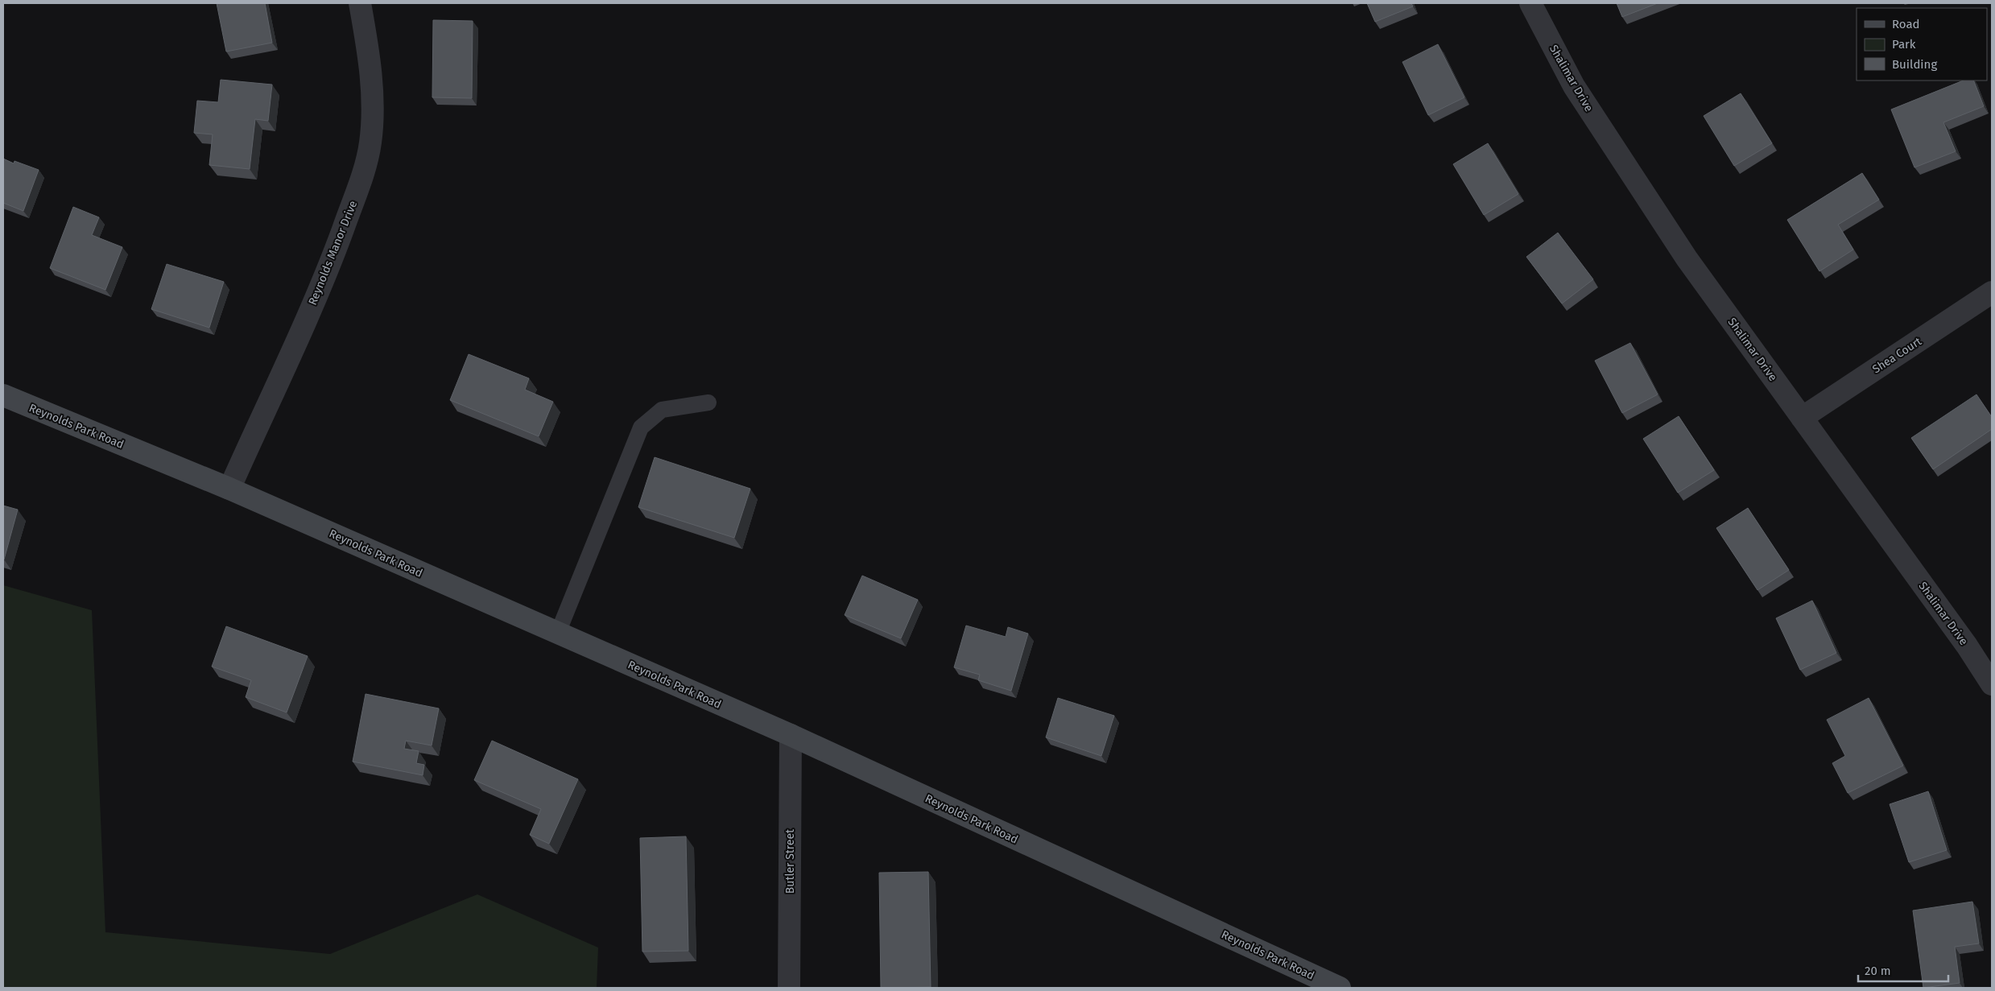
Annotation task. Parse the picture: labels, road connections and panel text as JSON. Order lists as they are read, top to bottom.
{
  "streets": {
    "main road": ["Reynolds Park Road"],
    "street": [
      "Shalimar Drive",
      "Reynolds Manor Drive",
      "Shea Court",
      "Butler Street"
    ]
  },
  "crossings": [
    ["Shalimar Drive", "Shea Court"],
    ["Reynolds Manor Drive", "Reynolds Park Road"],
    ["Reynolds Park Road", "Butler Street"]
  ],
  "legend": ["Road", "Park", "Building"],
  "scale_bar": "20 m"
}
